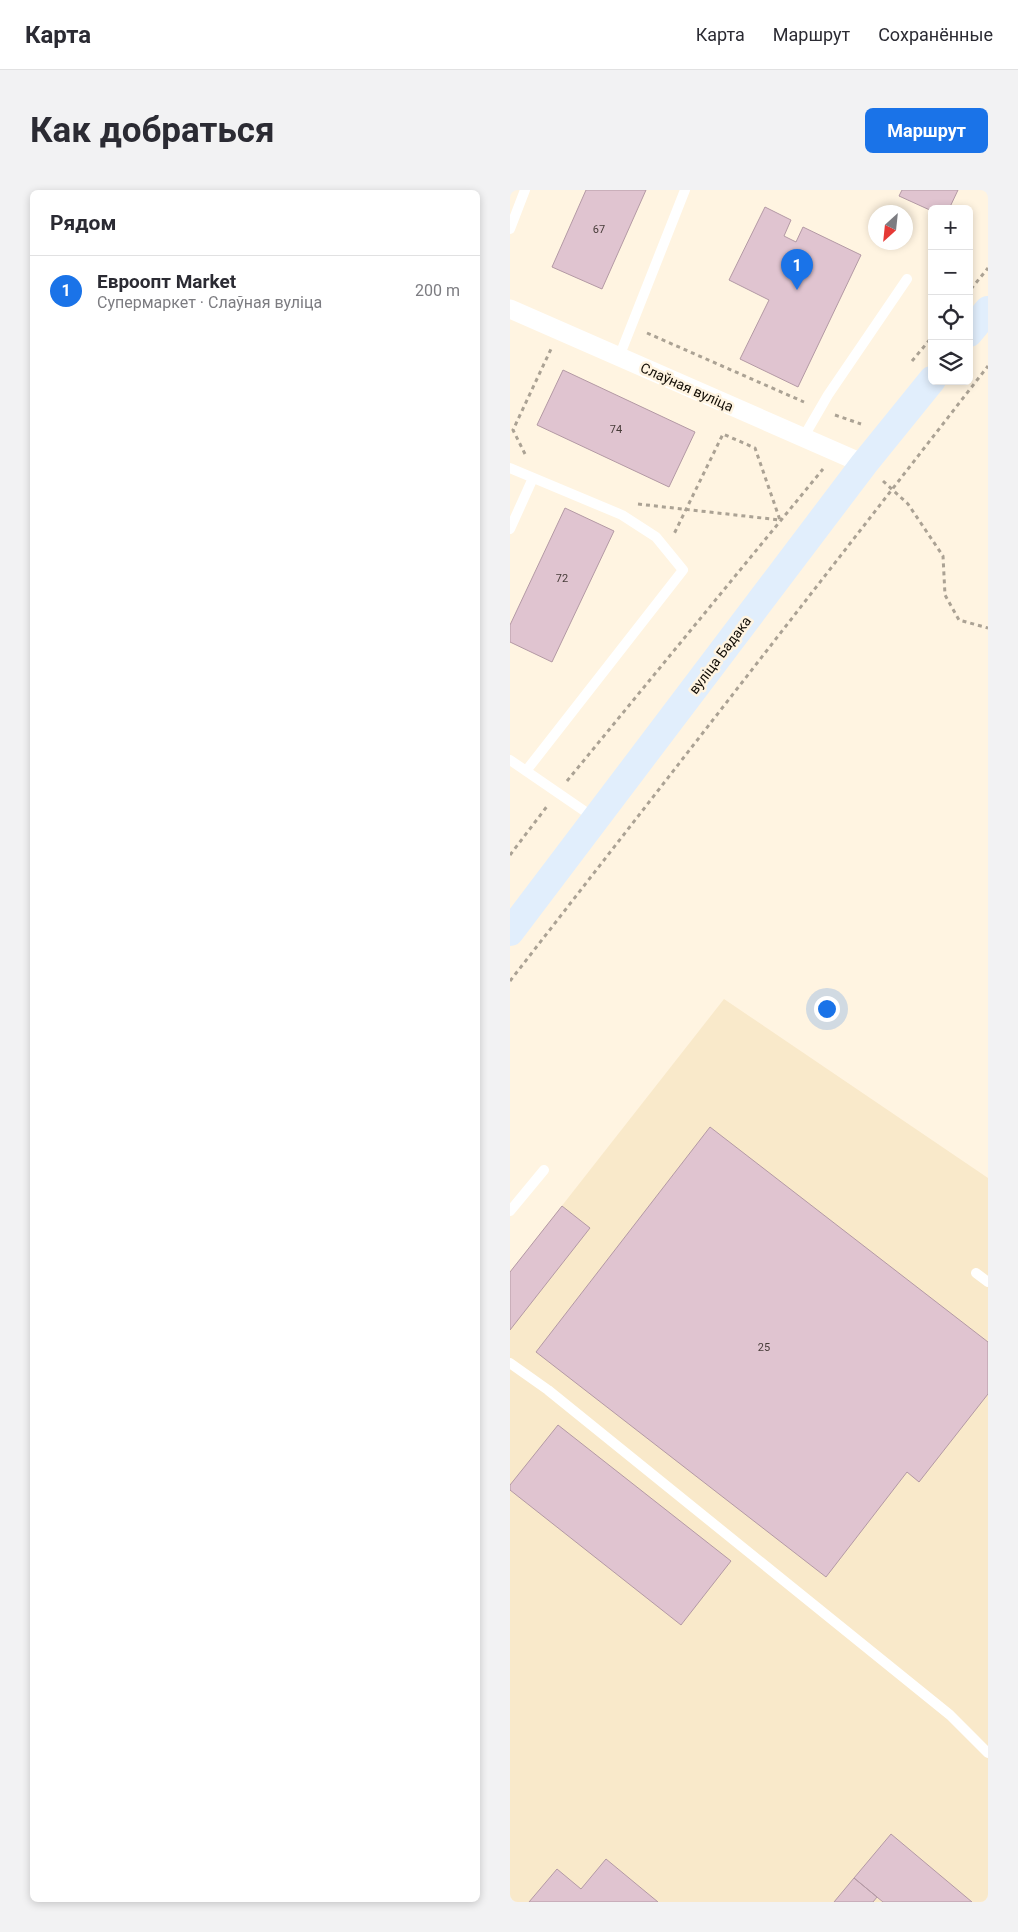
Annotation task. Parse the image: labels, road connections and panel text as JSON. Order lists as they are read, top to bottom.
{
  "streets": {
    "main road": ["вуліца Бадака"],
    "street": ["Слаўная вуліца"]
  },
  "crossings": [
    ["Слаўная вуліца", "вуліца Бадака"]
  ],
  "house_numbers": [
    "67",
    "74",
    "72",
    "25"
  ],
  "north": "bottom left",
  "page": {
    "header": "Карта",
    "nav": ["Карта", "Маршрут", "Сохранённые"],
    "buttons": "Маршрут",
    "title": "Как добраться",
    "heading": "Рядом",
    "map_buttons": ["+", "−"],
    "pins": "1",
    "list": [
      {
        "mark": "1",
        "name": "Евроопт Market",
        "note": "Супермаркет · Слаўная вуліца",
        "value": "200 m"
      }
    ]
  }
}
